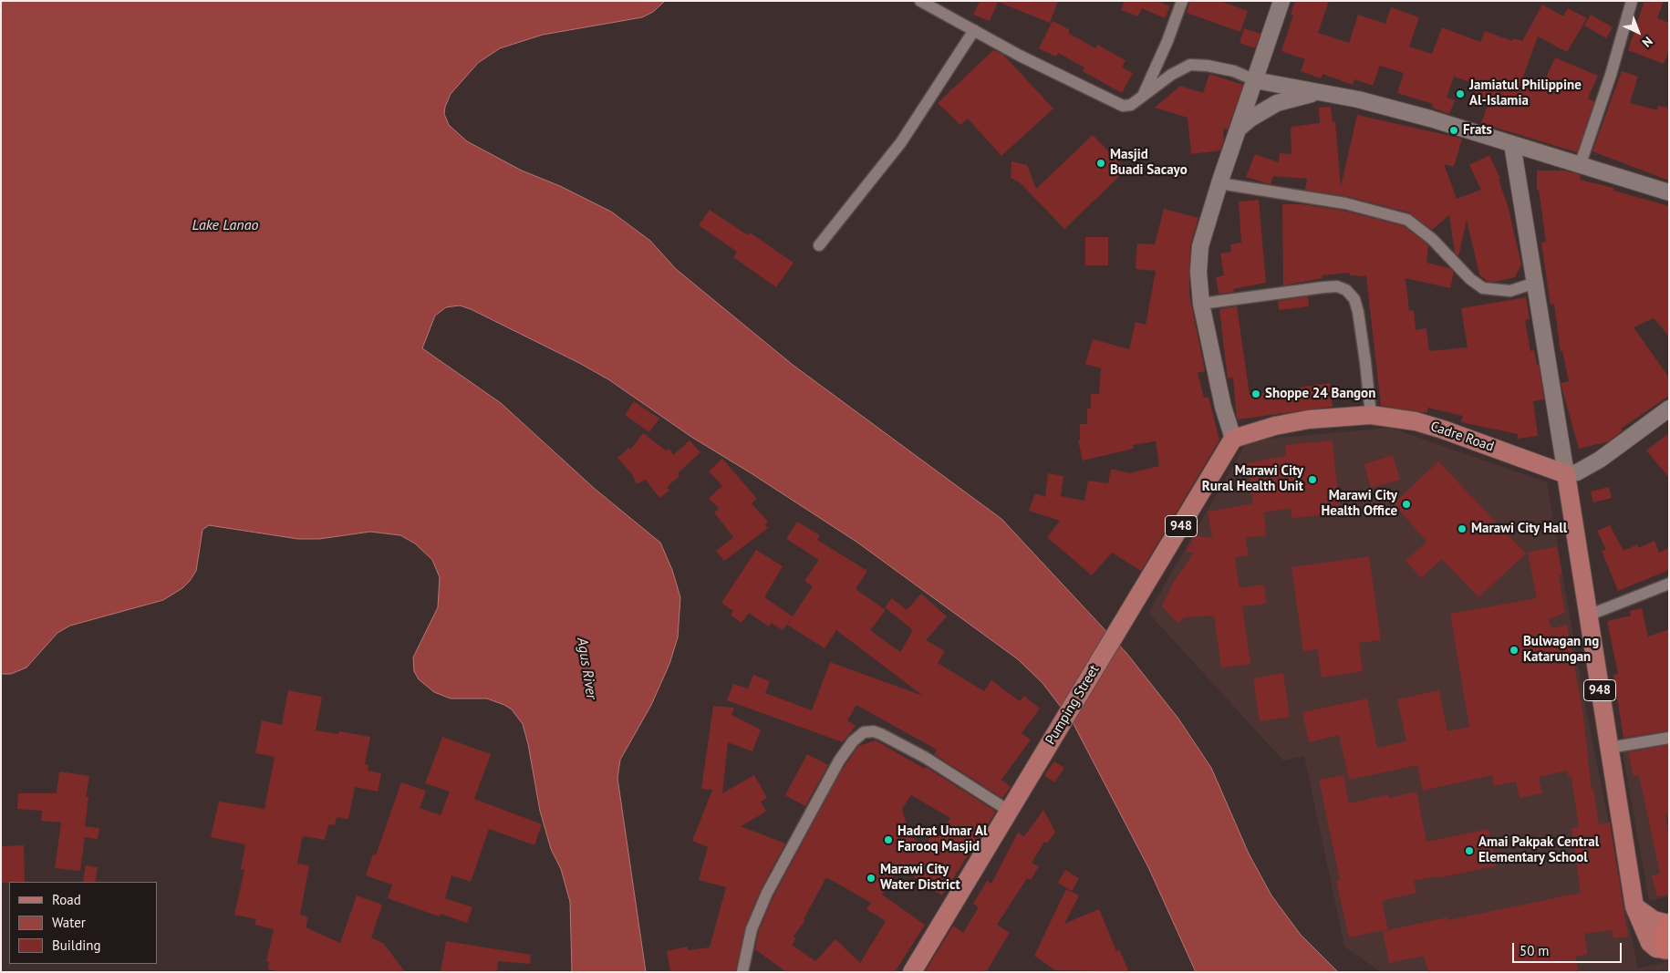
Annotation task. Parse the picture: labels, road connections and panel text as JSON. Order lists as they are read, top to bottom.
{
  "streets": {
    "main road": ["Cadre Road", "948", "Pumping Street"]
  },
  "crossings": [
    ["Cadre Road", "948"],
    ["Cadre Road", "Pumping Street"]
  ],
  "water": ["Lake Lanao", "Agus River"],
  "places": [
    "Jamiatul Philippine Al-Islamia",
    "Frats",
    "Masjid Buadi Sacayo",
    "Shoppe 24 Bangon",
    "Marawi City Rural Health Unit",
    "Marawi City Health Office",
    "Marawi City Hall",
    "Bulwagan ng Katarungan",
    "Hadrat Umar Al Farooq Masjid",
    "Amai Pakpak Central Elementary School",
    "Marawi City Water District"
  ],
  "legend": ["Road", "Water", "Building"],
  "scale_bar": "50 m",
  "north": "bottom right"
}
